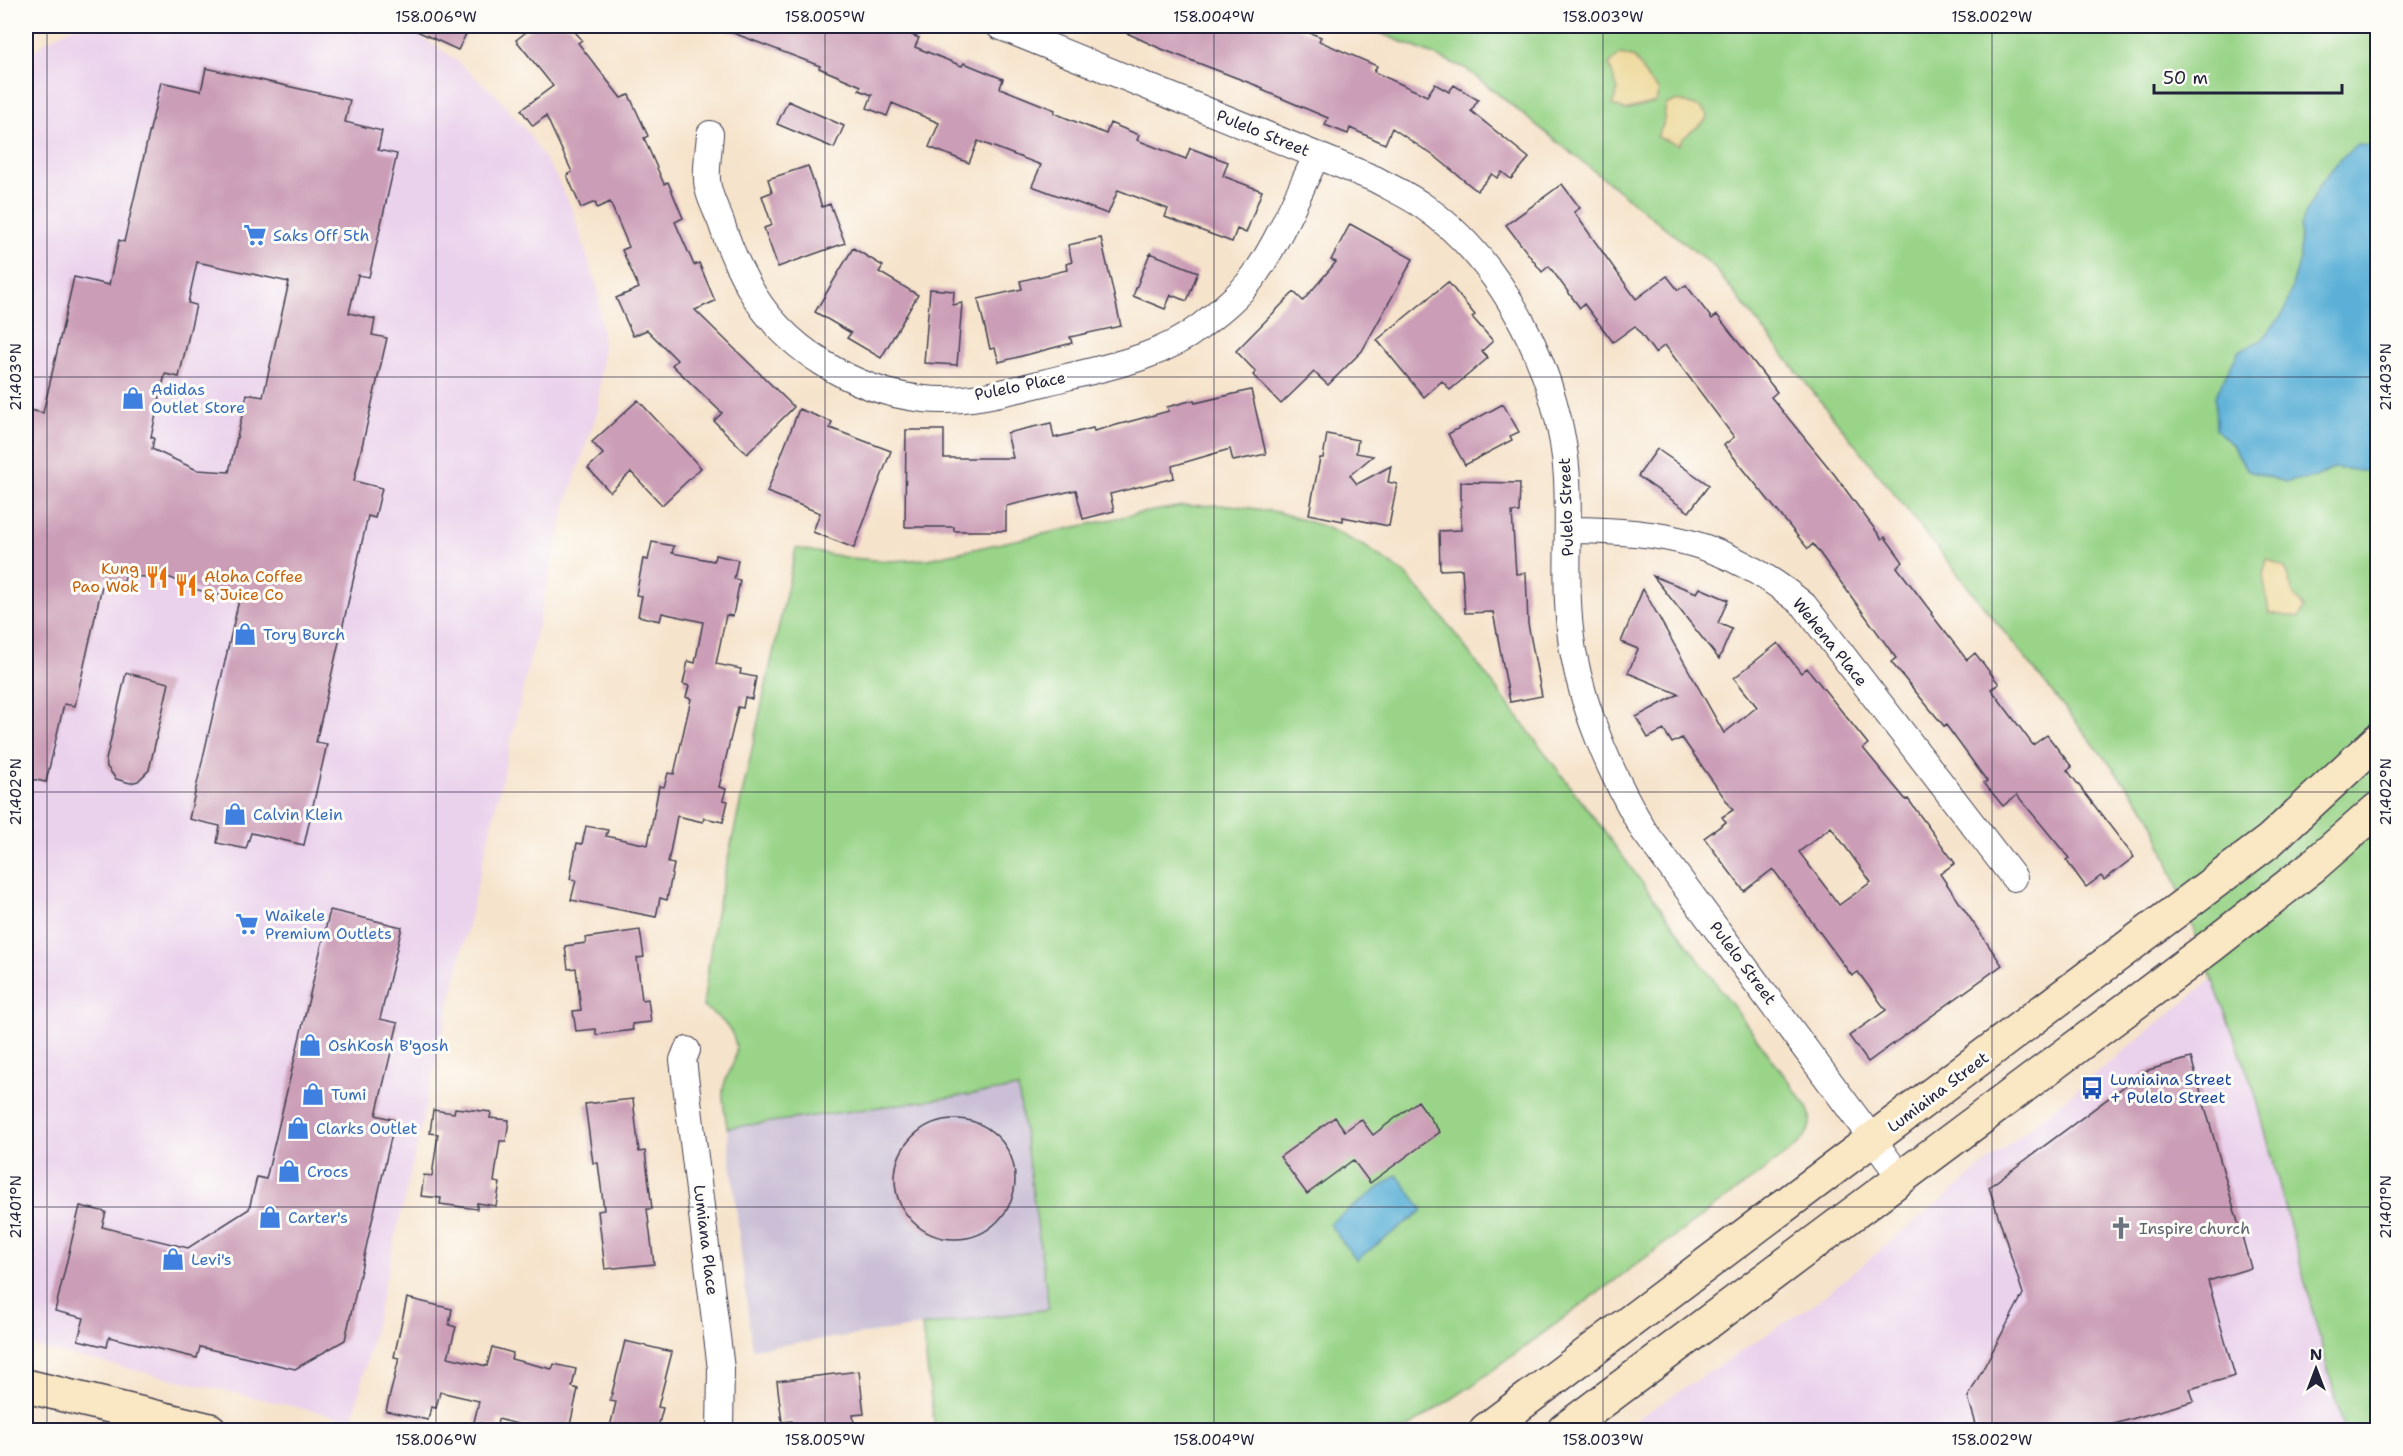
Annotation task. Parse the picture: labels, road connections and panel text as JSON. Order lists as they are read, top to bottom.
{
  "streets": {
    "main road": ["Lumiaina Street"],
    "street": [
      "Pulelo Street",
      "Pulelo Place",
      "Wehena Place",
      "Lumiana Place"
    ]
  },
  "crossings": [
    ["Pulelo Street", "Pulelo Place"],
    ["Pulelo Street", "Wehena Place"],
    ["Pulelo Street", "Lumiaina Street"]
  ],
  "places": {
    "supermarket": ["Saks Off 5th", "Waikele Premium Outlets"],
    "shop": [
      "Adidas Outlet Store",
      "Tory Burch",
      "Calvin Klein",
      "OshKosh B'gosh",
      "Tumi",
      "Clarks Outlet",
      "Crocs",
      "Carter's",
      "Levi's"
    ],
    "restaurant": ["Kung Pao Wok", "Aloha Coffee & Juice Co"],
    "bus stop": ["Lumiaina Street + Pulelo Street"],
    "church": ["Inspire church"]
  },
  "scale_bar": "50 m",
  "north": "top",
  "coordinates": [
    "158.006°W",
    "158.005°W",
    "158.004°W",
    "158.003°W",
    "158.002°W",
    "21.403°N",
    "21.402°N",
    "21.401°N"
  ]
}
